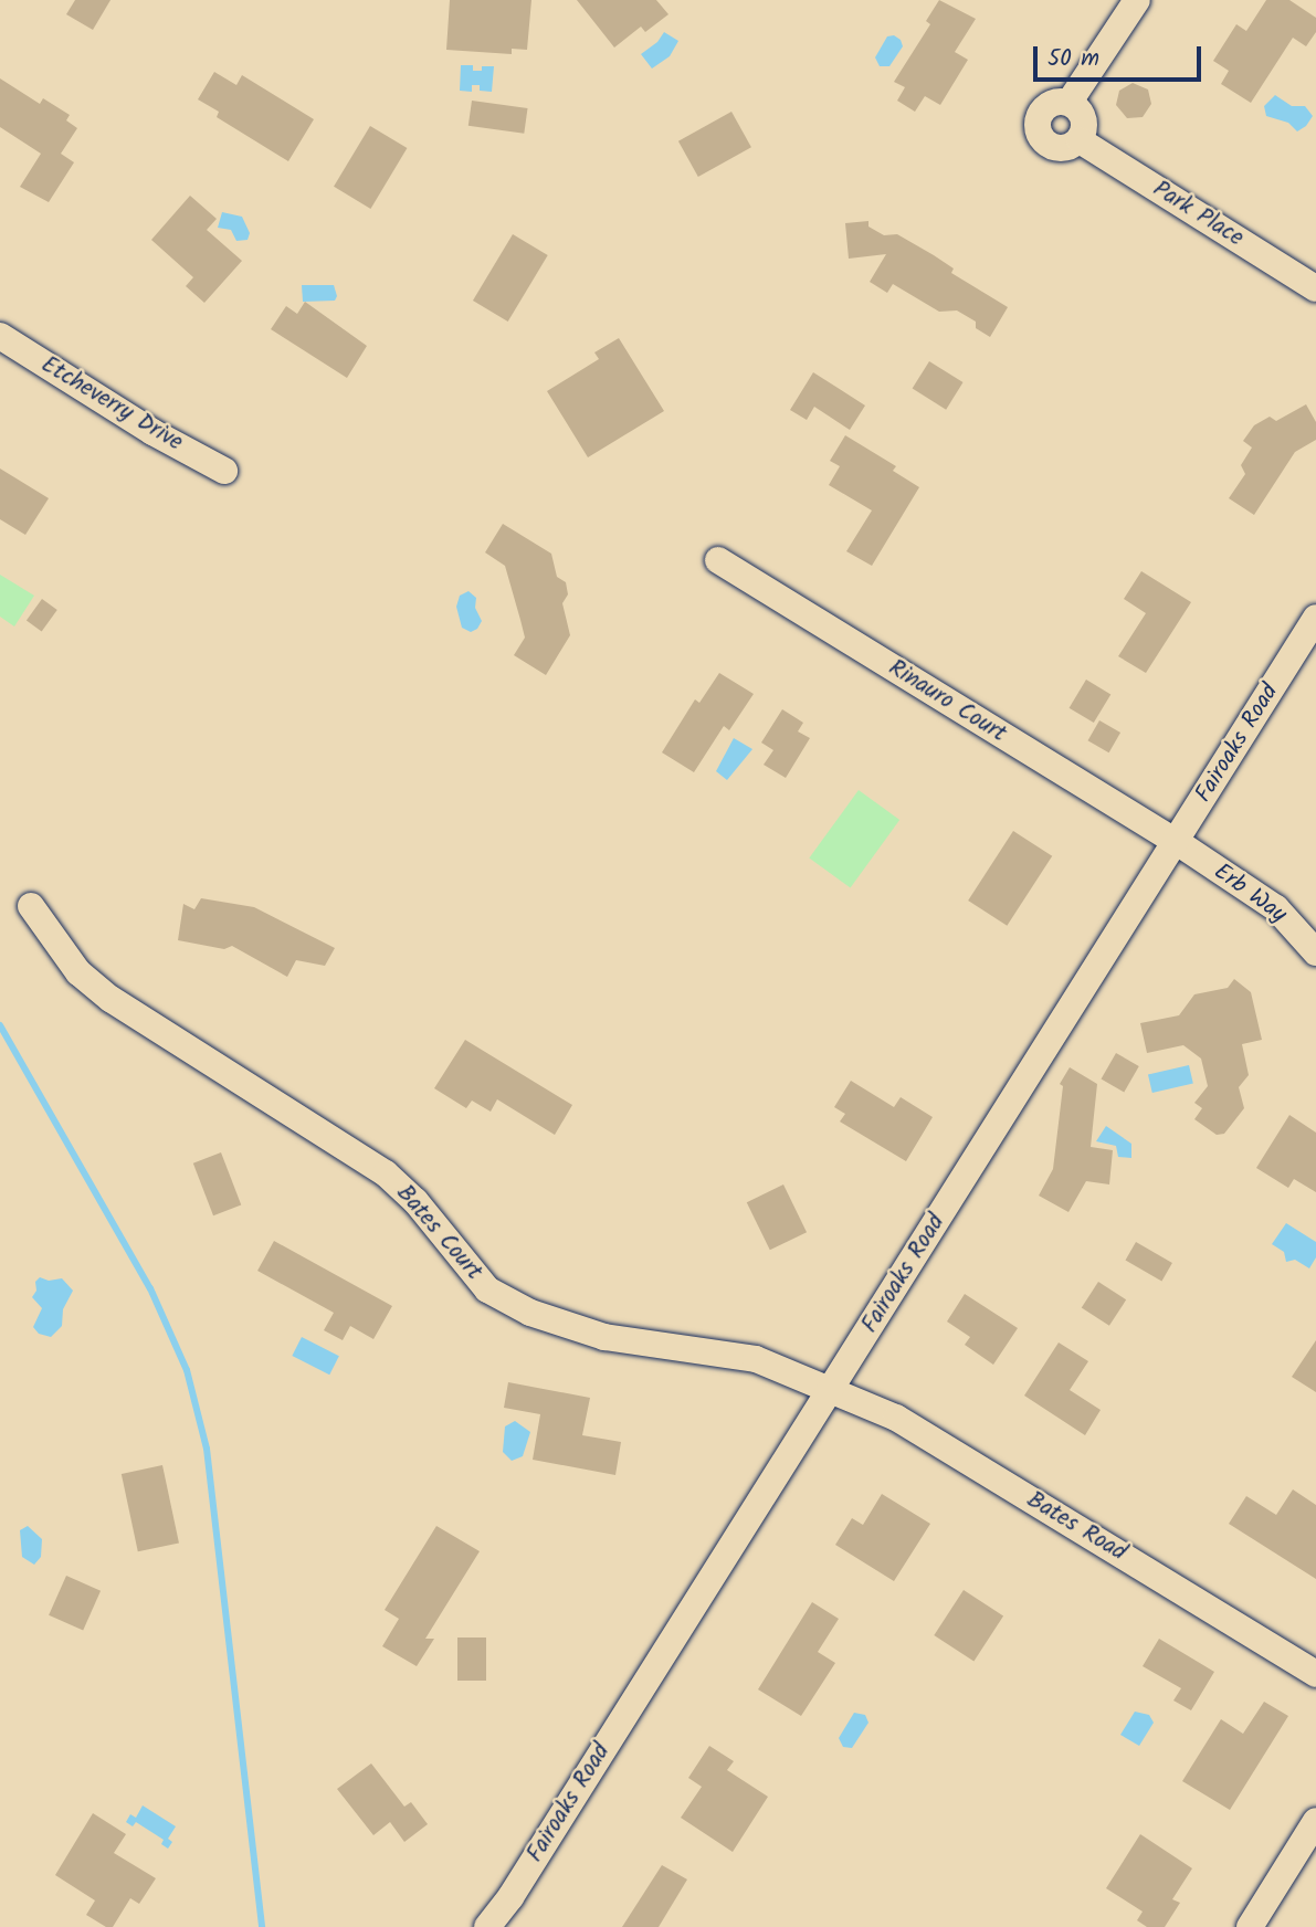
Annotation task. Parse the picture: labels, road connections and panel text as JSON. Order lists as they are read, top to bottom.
{
  "streets": {
    "street": [
      "Park Place",
      "Etcheverry Drive",
      "Rinauro Court",
      "Fairoaks Road",
      "Erb Way",
      "Bates Court",
      "Bates Road"
    ]
  },
  "crossings": [
    ["Rinauro Court", "Fairoaks Road"],
    ["Rinauro Court", "Erb Way"],
    ["Fairoaks Road", "Erb Way"],
    ["Fairoaks Road", "Bates Court"],
    ["Fairoaks Road", "Bates Road"],
    ["Bates Court", "Bates Road"]
  ],
  "scale_bar": "50 m"
}
